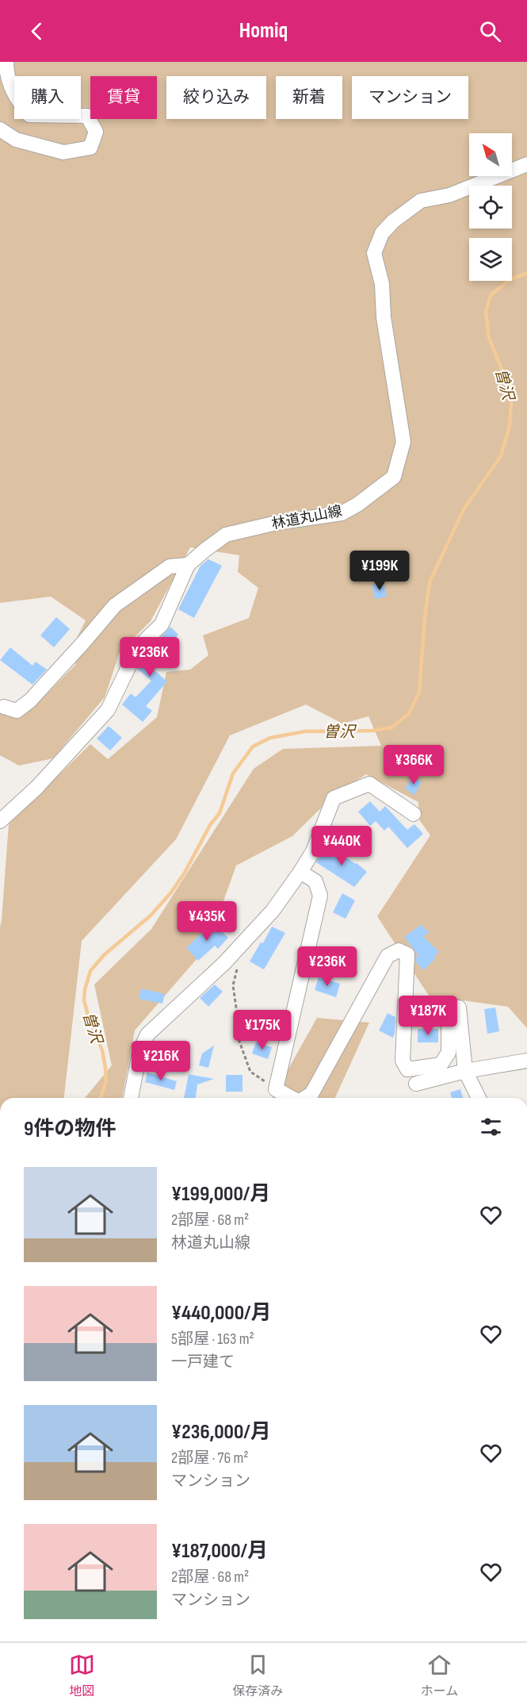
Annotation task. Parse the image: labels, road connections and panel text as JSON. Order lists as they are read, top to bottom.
{
  "streets": {
    "street": ["林道丸山線"]
  },
  "water": ["曽沢"],
  "north": "top left",
  "page": {
    "header": "Homiq",
    "chip": [
      "購入",
      "賃貸",
      "絞り込み",
      "新着",
      "マンション"
    ],
    "price": [
      "¥199K",
      "¥236K",
      "¥366K",
      "¥440K",
      "¥435K",
      "¥236K",
      "¥187K",
      "¥175K",
      "¥216K"
    ],
    "heading": "9件の物件",
    "list": [
      {
        "name": "¥199,000/月",
        "note": "2部屋 · 68 m² · 林道丸山線"
      },
      {
        "name": "¥440,000/月",
        "note": "5部屋 · 163 m² · 一戸建て"
      },
      {
        "name": "¥236,000/月",
        "note": "2部屋 · 76 m² · マンション"
      },
      {
        "name": "¥187,000/月",
        "note": "2部屋 · 68 m² · マンション"
      }
    ],
    "tabs": ["地図", "保存済み", "ホーム"]
  }
}
